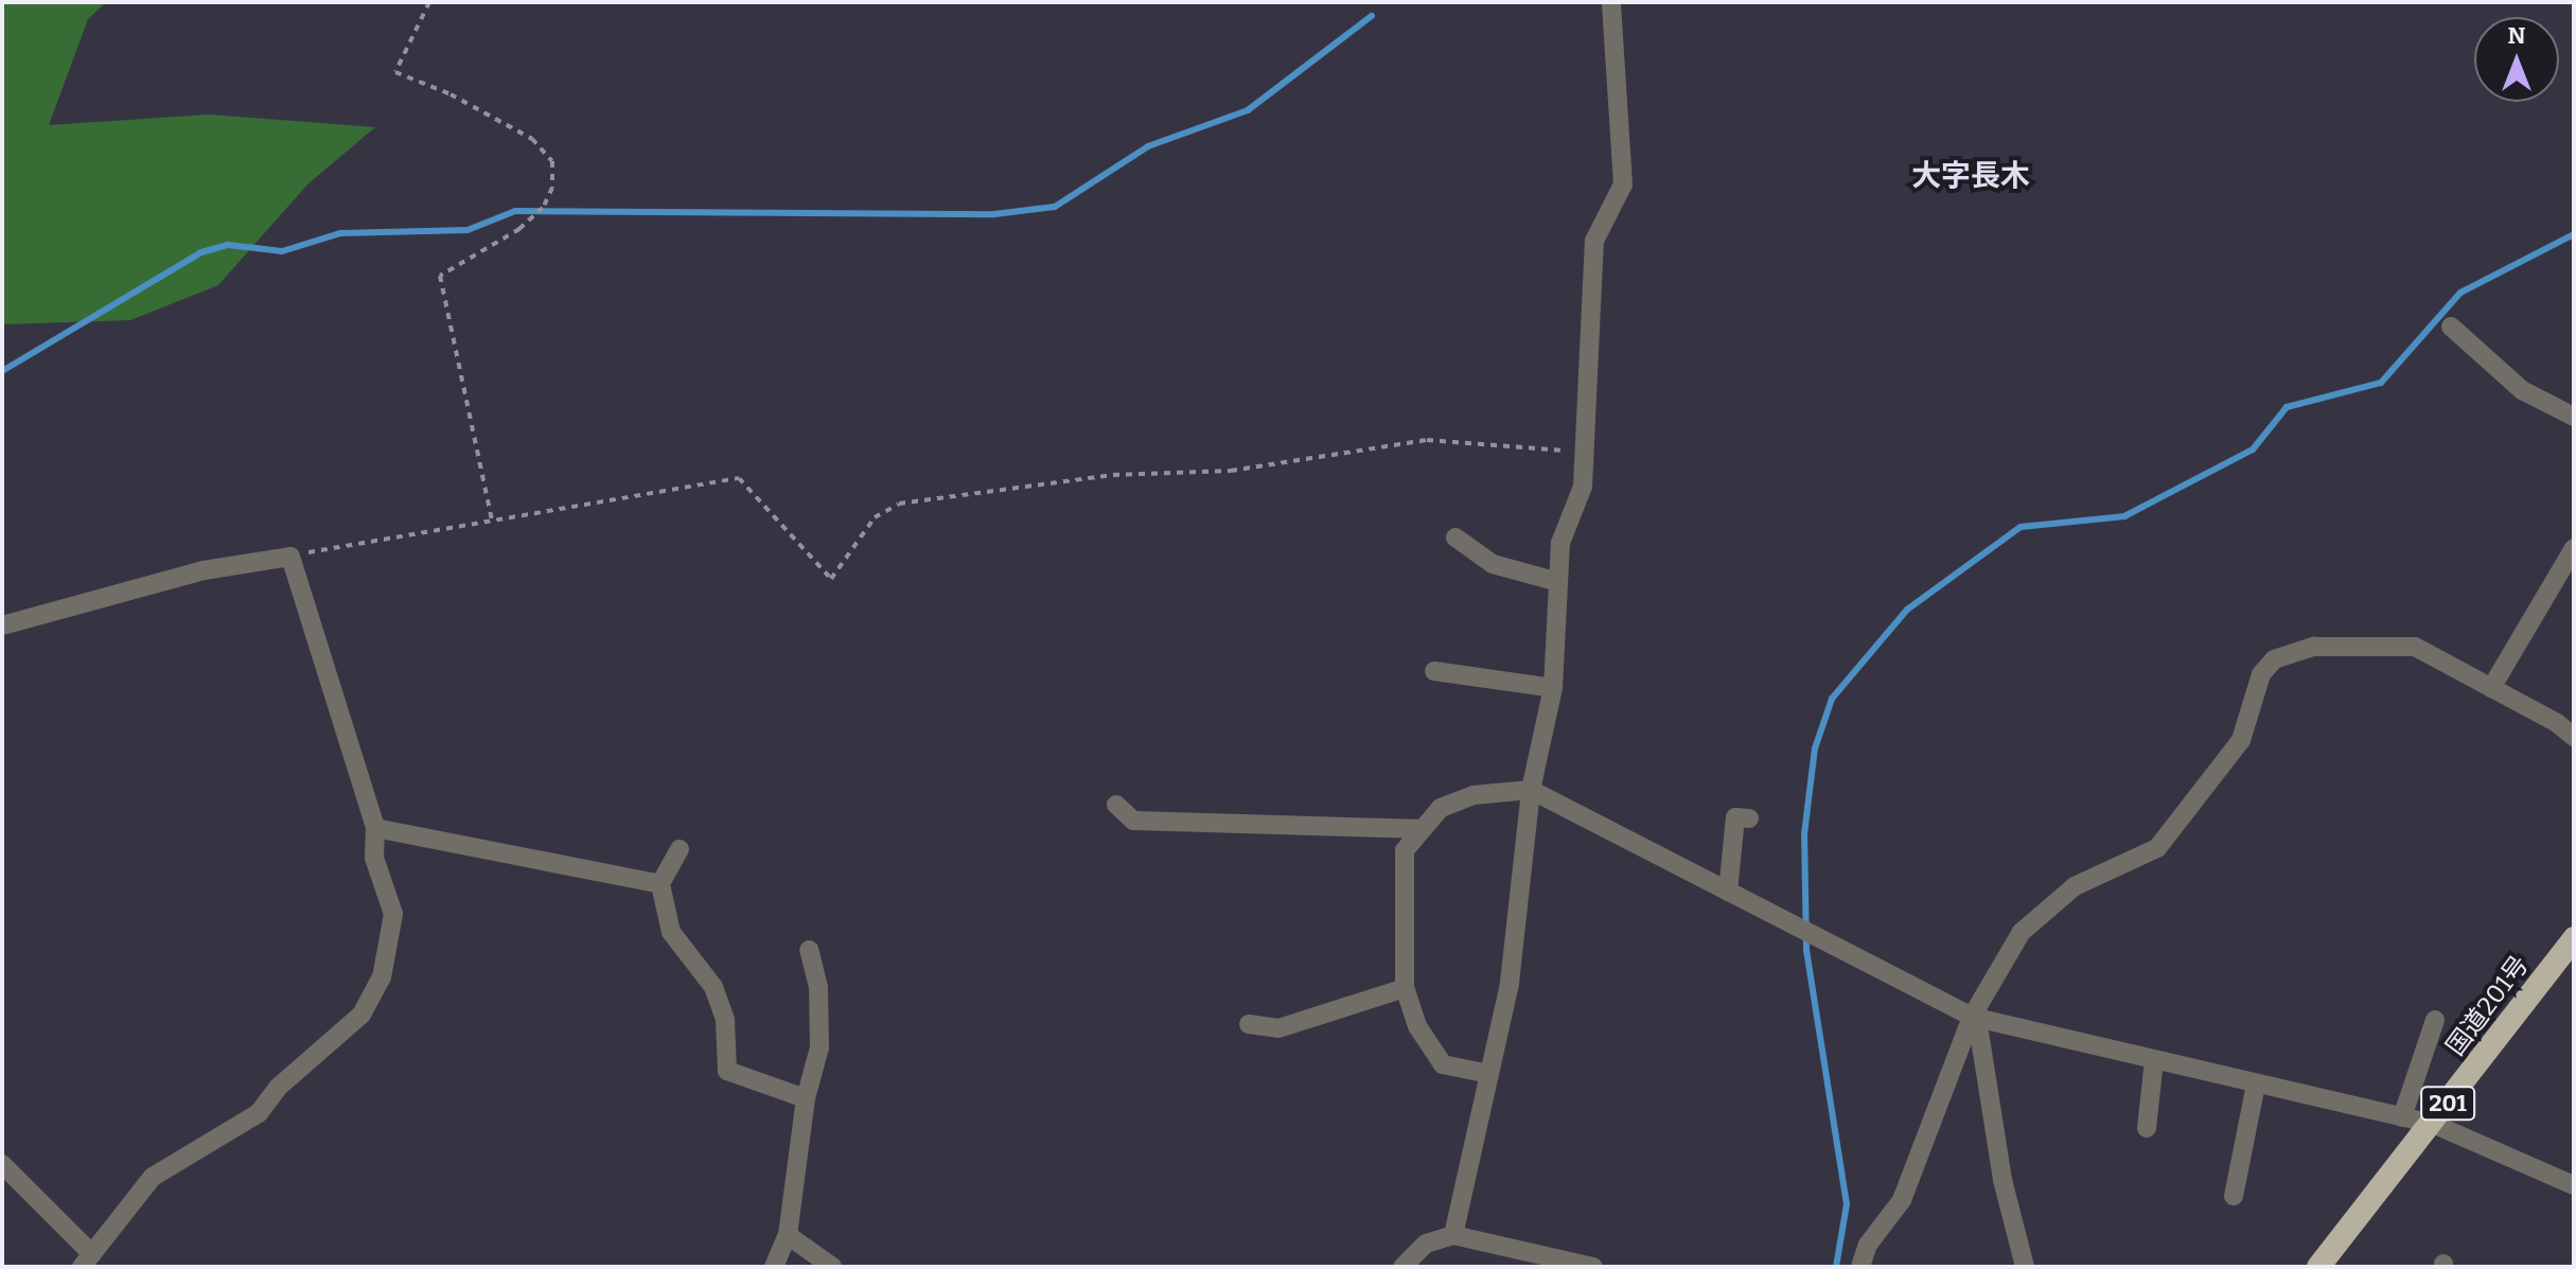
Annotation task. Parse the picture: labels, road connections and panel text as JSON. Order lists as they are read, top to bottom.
{
  "streets": {
    "highway": ["国道201号", "201"]
  },
  "districts": ["大字長木"],
  "north": "top"
}
